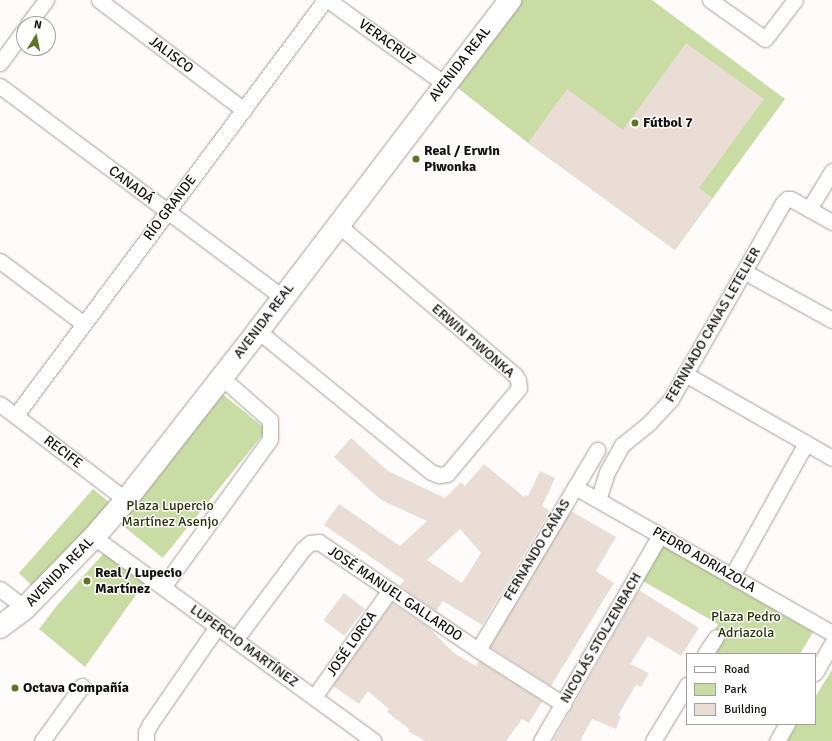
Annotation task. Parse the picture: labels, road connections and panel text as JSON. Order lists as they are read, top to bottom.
{
  "streets": {
    "main road": ["AVENIDA REAL"],
    "street": [
      "VERACRUZ",
      "JALISCO",
      "CANADÁ",
      "RÍO GRANDE",
      "FERNNADO CANAS LETELIER",
      "ERWIN PIWONKA",
      "RECIFE",
      "FERNANDO CAÑAS",
      "PEDRO ADRIAZOLA",
      "JOSÉ MANUEL GALLARDO",
      "NICOLÁS STOLZENBACH",
      "JOSÉ LORCA",
      "LUPERCIO MARTÍNEZ"
    ]
  },
  "crossings": [
    ["VERACRUZ", "AVENIDA REAL"],
    ["JALISCO", "RÍO GRANDE"],
    ["AVENIDA REAL", "CANADÁ"],
    ["AVENIDA REAL", "ERWIN PIWONKA"],
    ["AVENIDA REAL", "RECIFE"],
    ["AVENIDA REAL", "LUPERCIO MARTÍNEZ"],
    ["CANADÁ", "RÍO GRANDE"],
    ["RÍO GRANDE", "RECIFE"],
    ["FERNNADO CANAS LETELIER", "PEDRO ADRIAZOLA"],
    ["FERNANDO CAÑAS", "PEDRO ADRIAZOLA"],
    ["FERNANDO CAÑAS", "JOSÉ MANUEL GALLARDO"],
    ["PEDRO ADRIAZOLA", "NICOLÁS STOLZENBACH"],
    ["JOSÉ MANUEL GALLARDO", "NICOLÁS STOLZENBACH"],
    ["JOSÉ MANUEL GALLARDO", "JOSÉ LORCA"],
    ["JOSÉ MANUEL GALLARDO", "LUPERCIO MARTÍNEZ"],
    ["JOSÉ LORCA", "LUPERCIO MARTÍNEZ"]
  ],
  "parks": ["Plaza Lupercio Martínez Asenjo", "Plaza Pedro Adriazola"],
  "places": [
    "Fútbol 7",
    "Real / Erwin Piwonka",
    "Real / Lupecio Martínez",
    "Octava Compañía"
  ],
  "legend": ["Road", "Park", "Building"],
  "north": "top"
}
